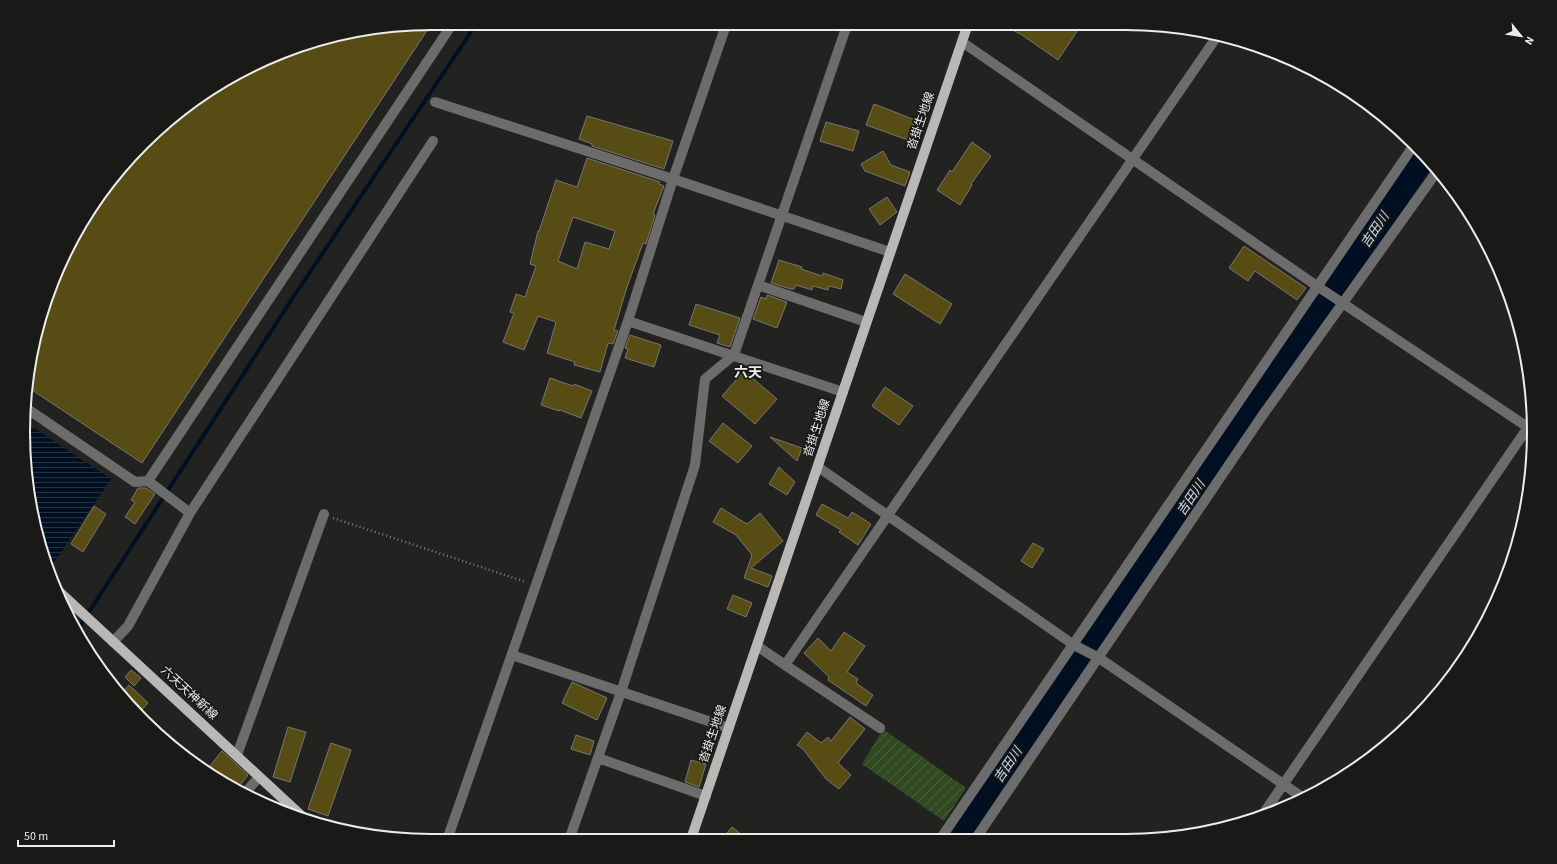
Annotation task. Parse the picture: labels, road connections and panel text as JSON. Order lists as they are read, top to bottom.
{
  "streets": {
    "main road": ["沓掛生地線", "六天天神新線"]
  },
  "districts": ["六天"],
  "water": ["吉田川"],
  "scale_bar": "50 m",
  "north": "bottom right"
}
